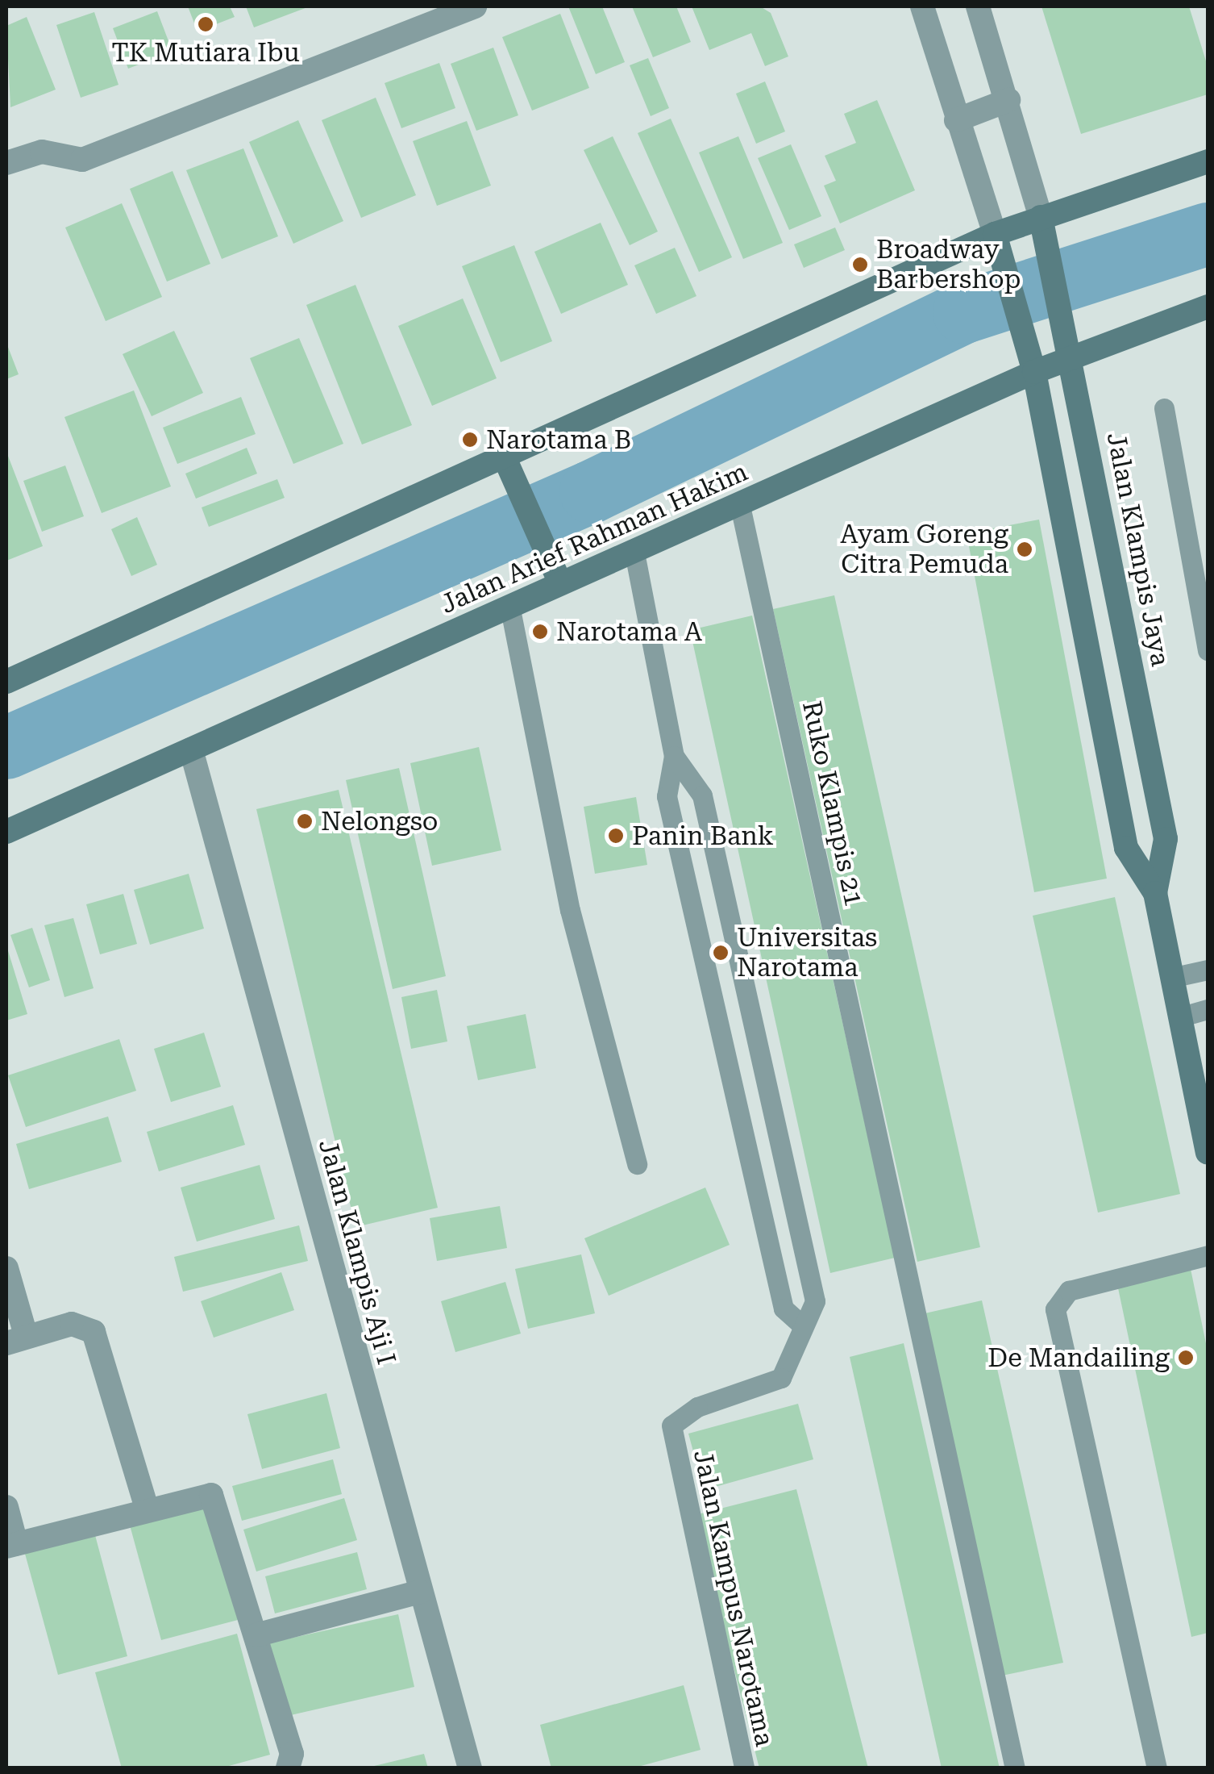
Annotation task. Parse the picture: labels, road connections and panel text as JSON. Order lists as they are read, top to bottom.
{
  "streets": {
    "street": ["Jalan Arief Rahman Hakim", "Jalan Klampis Jaya", "Jalan Klampis Aji I"],
    "lane": ["Ruko Klampis 21", "Jalan Kampus Narotama"]
  },
  "crossings": [
    ["Jalan Arief Rahman Hakim", "Jalan Klampis Jaya"],
    ["Jalan Arief Rahman Hakim", "Ruko Klampis 21"],
    ["Jalan Arief Rahman Hakim", "Jalan Klampis Aji I"],
    ["Jalan Arief Rahman Hakim", "Jalan Kampus Narotama"]
  ],
  "places": [
    "TK Mutiara Ibu",
    "Broadway Barbershop",
    "Narotama B",
    "Ayam Goreng Citra Pemuda",
    "Narotama A",
    "Nelongso",
    "Panin Bank",
    "Universitas Narotama",
    "De Mandailing"
  ]
}
